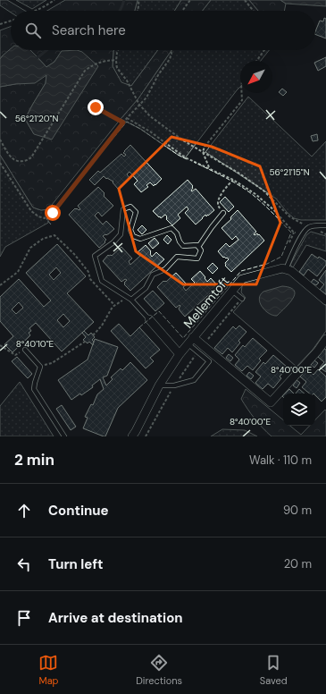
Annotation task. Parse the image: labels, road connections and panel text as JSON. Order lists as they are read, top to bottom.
{
  "streets": {
    "street": ["Mellemtoft"]
  },
  "north": "bottom left",
  "page": {
    "search": "Search here",
    "heading": ["2 min", "Walk · 110 m"],
    "list": [
      ["Continue", "90 m"],
      ["Turn left", "20 m"],
      "Arrive at destination"
    ],
    "nav": ["Map", "Directions", "Saved"]
  },
  "coordinates": [
    "56°21'20\"N",
    "56°21'15\"N",
    "8°40'10\"E",
    "8°40'00\"E"
  ]
}
